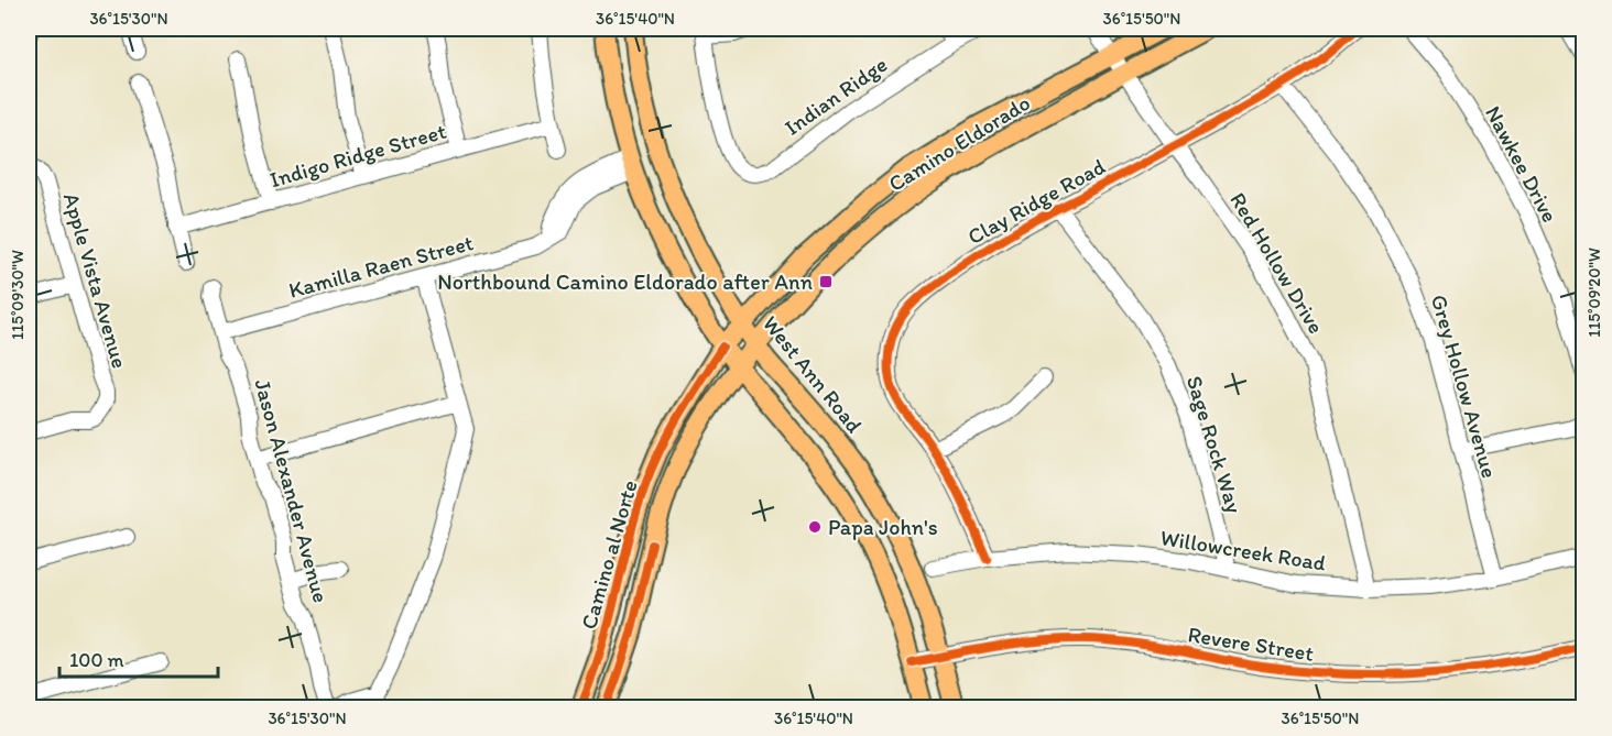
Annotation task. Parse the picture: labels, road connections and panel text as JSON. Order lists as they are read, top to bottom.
{
  "streets": {
    "main road": ["Camino Eldorado", "West Ann Road", "Camino al Norte"],
    "street": [
      "Indian Ridge",
      "Indigo Ridge Street",
      "Nawkee Drive",
      "Clay Ridge Road",
      "Red Hollow Drive",
      "Kamilla Raen Street",
      "Apple Vista Avenue",
      "Grey Hollow Avenue",
      "Sage Rock Way",
      "Jason Alexander Avenue",
      "Willowcreek Road",
      "Revere Street"
    ]
  },
  "crossings": [
    ["Camino Eldorado", "Red Hollow Drive"],
    ["Camino Eldorado", "West Ann Road"],
    ["Camino Eldorado", "Camino al Norte"],
    ["Clay Ridge Road", "Red Hollow Drive"],
    ["Clay Ridge Road", "Grey Hollow Avenue"],
    ["Clay Ridge Road", "Sage Rock Way"],
    ["Clay Ridge Road", "Willowcreek Road"],
    ["Red Hollow Drive", "Willowcreek Road"],
    ["Kamilla Raen Street", "Jason Alexander Avenue"],
    ["West Ann Road", "Camino al Norte"],
    ["West Ann Road", "Revere Street"],
    ["Grey Hollow Avenue", "Willowcreek Road"],
    ["Sage Rock Way", "Willowcreek Road"]
  ],
  "places": {
    "transit": ["Northbound Camino Eldorado after Ann"],
    "other": ["Papa John's"]
  },
  "scale_bar": "100 m",
  "coordinates": [
    "36°15'30\"N",
    "36°15'40\"N",
    "36°15'50\"N",
    "115°09'20\"W",
    "115°09'30\"W"
  ]
}
